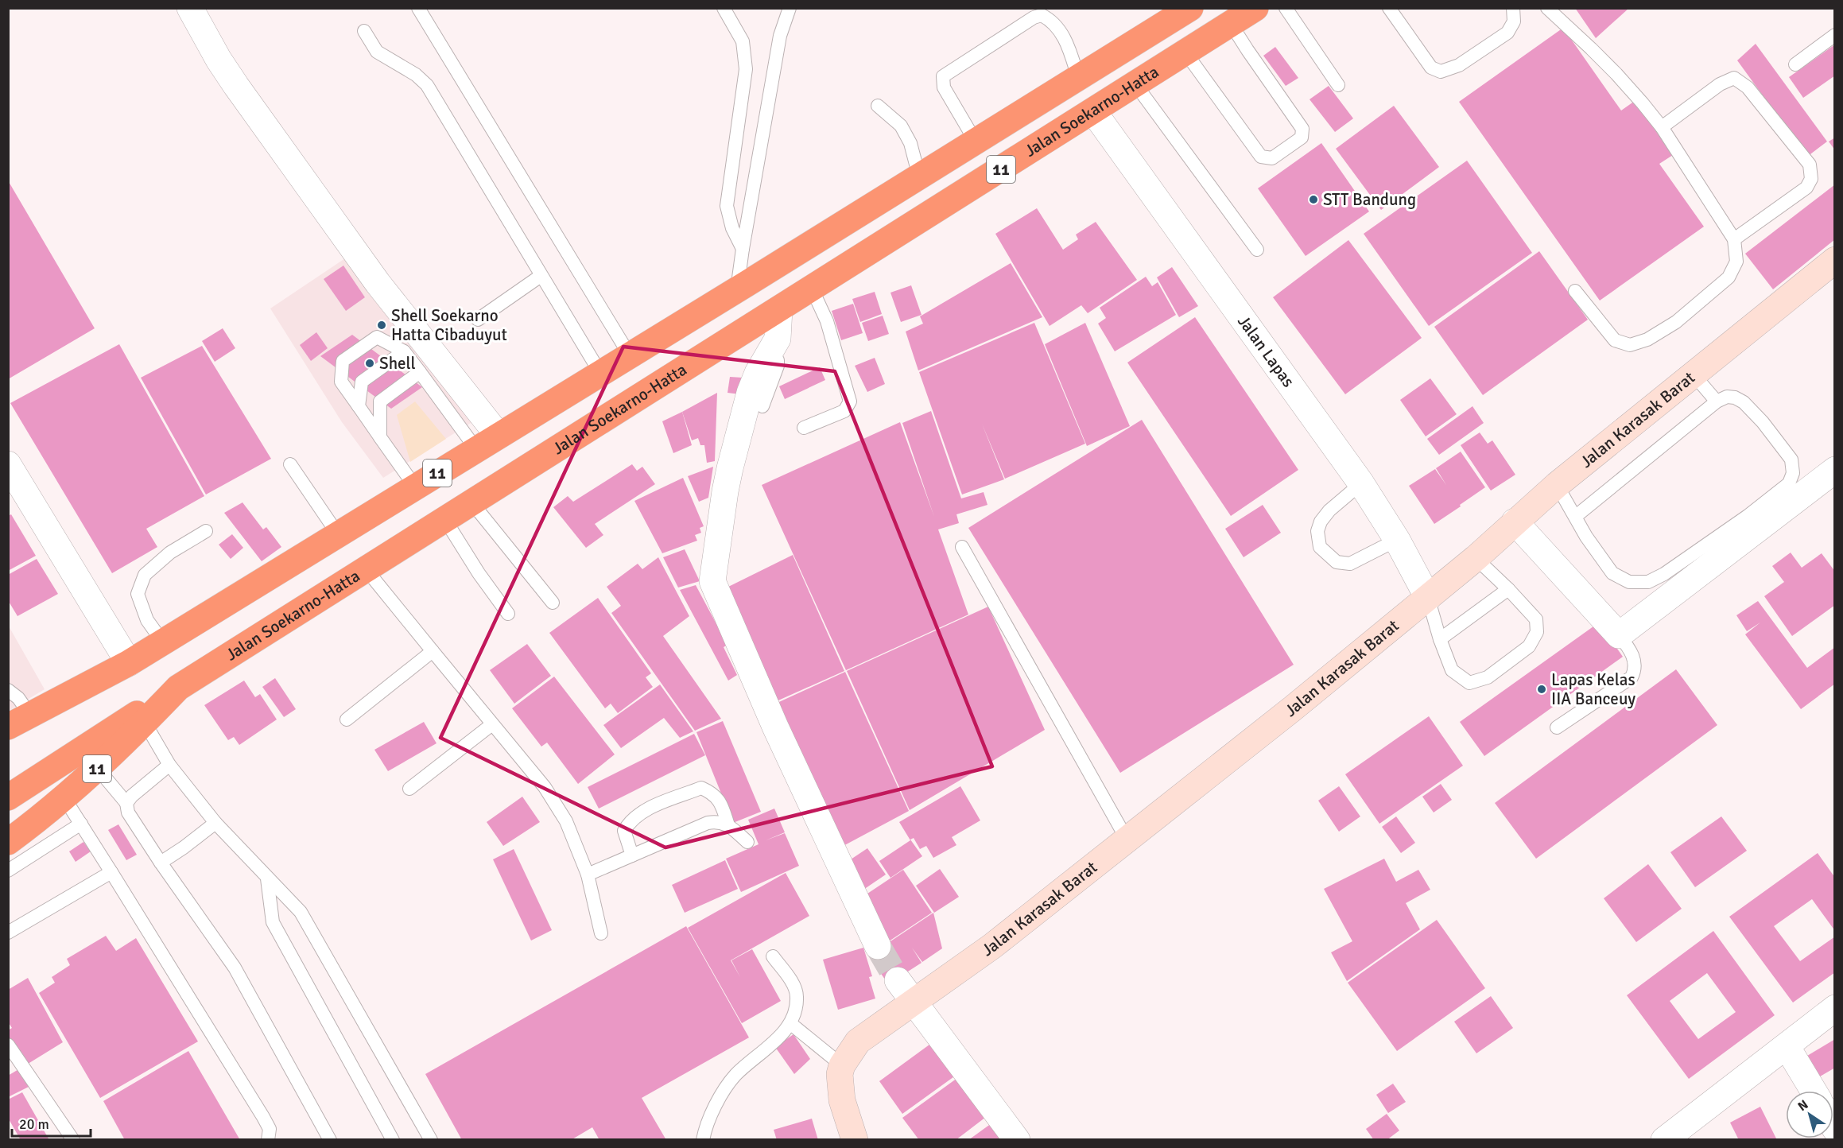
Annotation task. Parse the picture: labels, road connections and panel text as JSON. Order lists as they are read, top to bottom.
{
  "streets": {
    "highway": ["Jalan Soekarno-Hatta", "11"],
    "street": ["Jalan Lapas", "Jalan Karasak Barat"]
  },
  "crossings": [
    ["Jalan Soekarno-Hatta", "11"],
    ["Jalan Soekarno-Hatta", "Jalan Lapas"],
    ["Jalan Lapas", "Jalan Karasak Barat"]
  ],
  "places": [
    "STT Bandung",
    "Shell Soekarno Hatta Cibaduyut",
    "Shell",
    "Lapas Kelas IIA Banceuy"
  ],
  "scale_bar": "20 m",
  "north": "top left"
}
